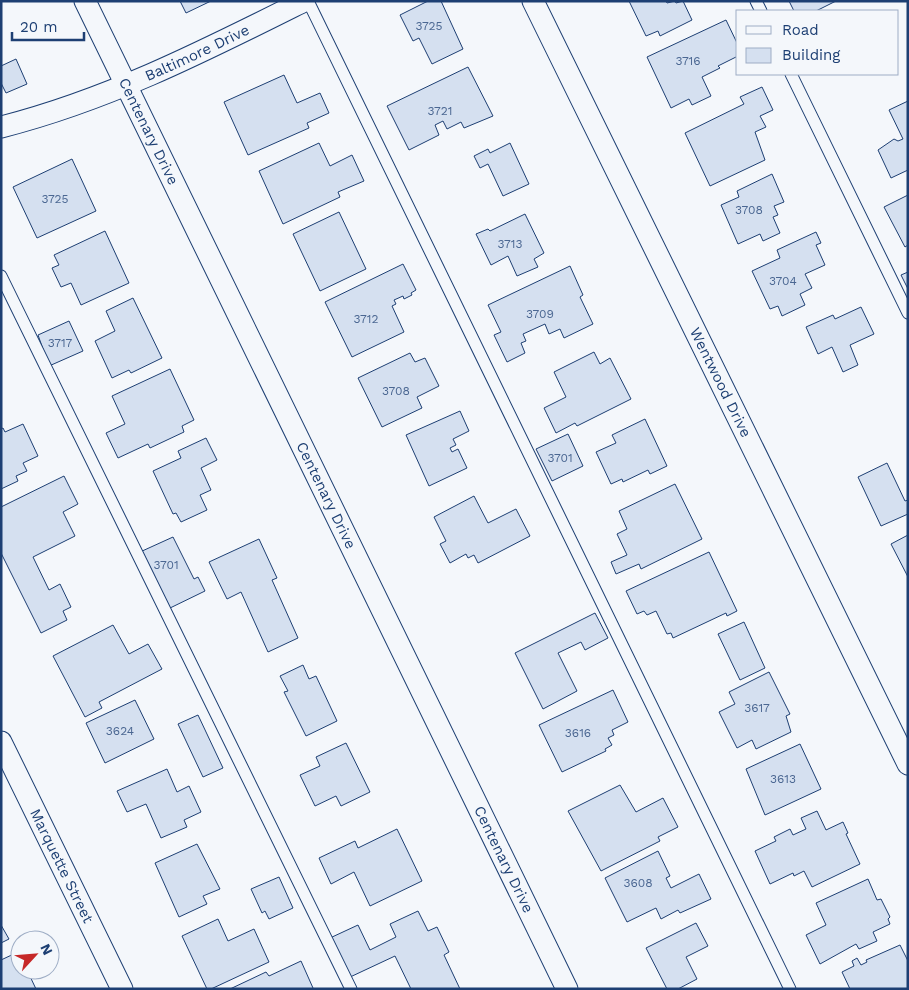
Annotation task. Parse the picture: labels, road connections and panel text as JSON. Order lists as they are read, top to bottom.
{
  "streets": {
    "street": [
      "Baltimore Drive",
      "Centenary Drive",
      "Wentwood Drive",
      "Marquette Street"
    ]
  },
  "crossings": [
    ["Baltimore Drive", "Centenary Drive"]
  ],
  "house_numbers": [
    "3725",
    "3716",
    "3721",
    "3725",
    "3708",
    "3713",
    "3704",
    "3709",
    "3712",
    "3717",
    "3708",
    "3701",
    "3701",
    "3617",
    "3624",
    "3616",
    "3613",
    "3608"
  ],
  "legend": ["Road", "Building"],
  "scale_bar": "20 m",
  "north": "top right"
}
